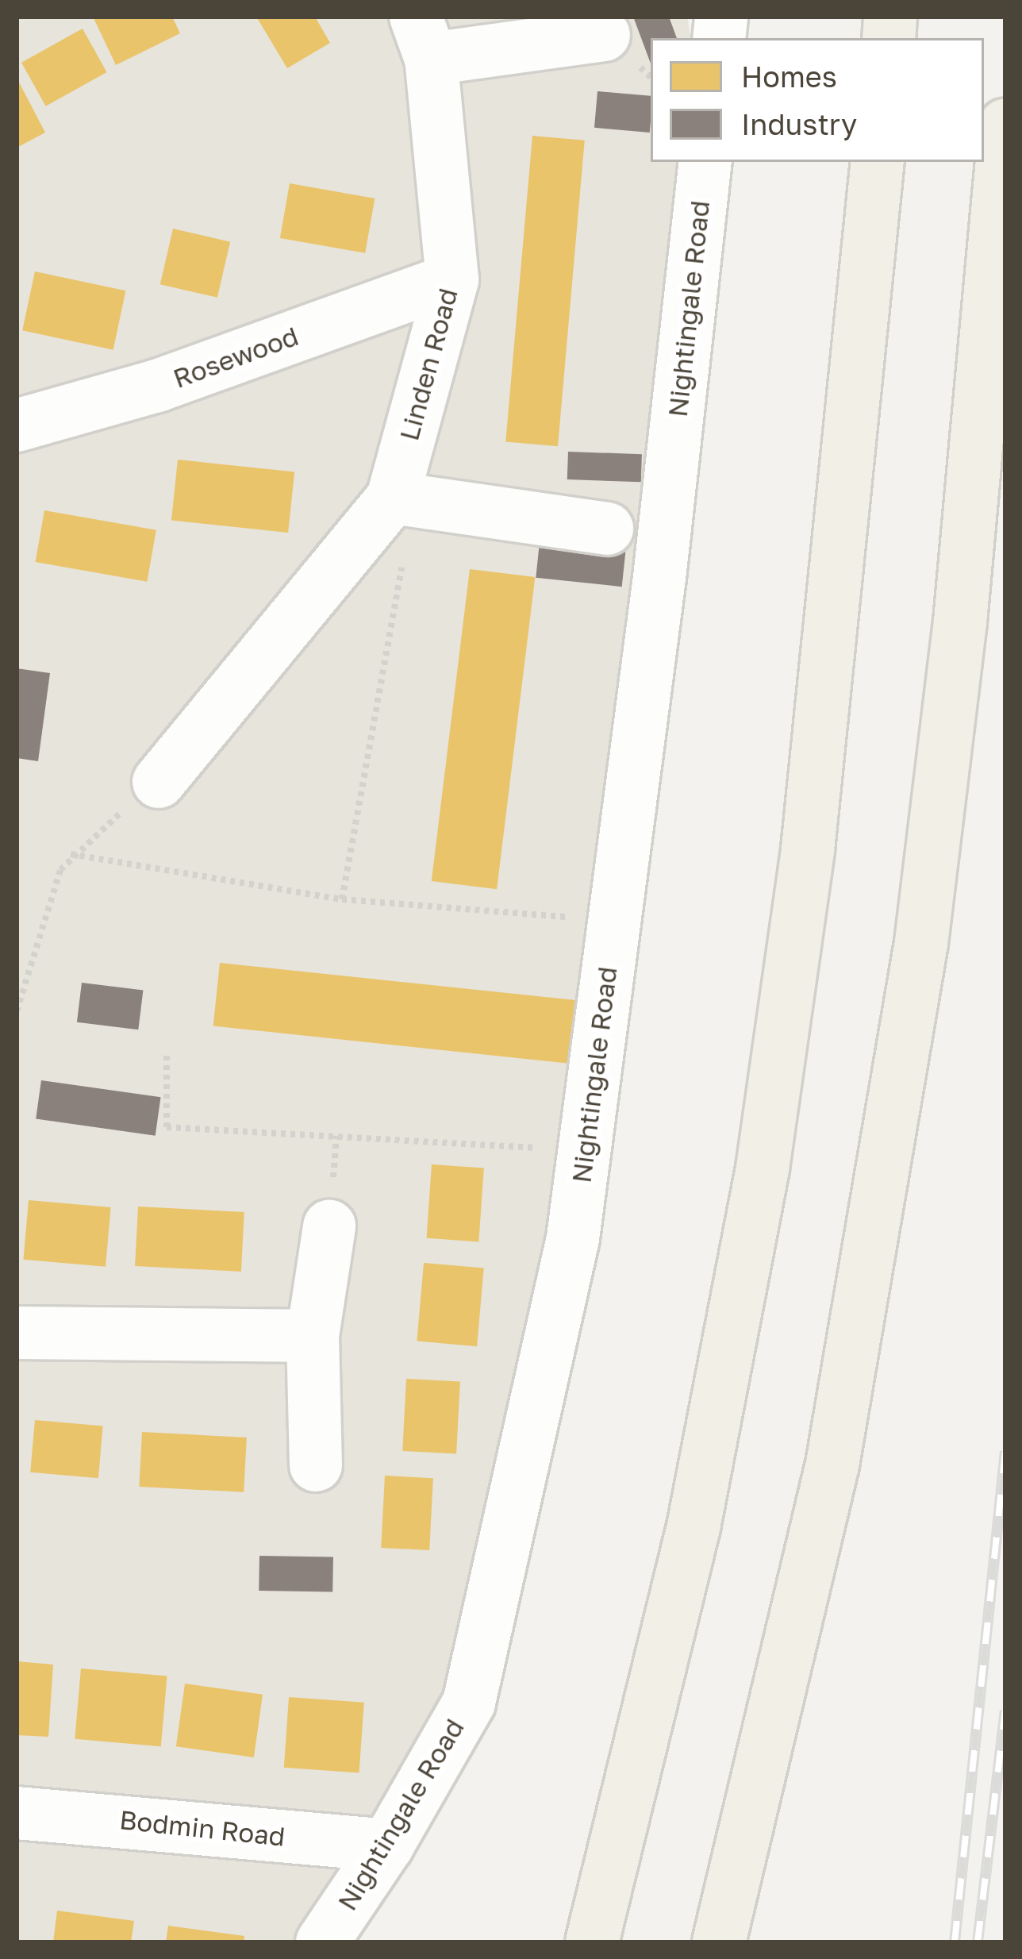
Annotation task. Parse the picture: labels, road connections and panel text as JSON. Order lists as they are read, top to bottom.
{
  "streets": {
    "street": [
      "Nightingale Road",
      "Rosewood",
      "Linden Road",
      "Bodmin Road"
    ]
  },
  "crossings": [
    ["Nightingale Road", "Bodmin Road"],
    ["Rosewood", "Linden Road"]
  ],
  "legend": ["Homes", "Industry"]
}
